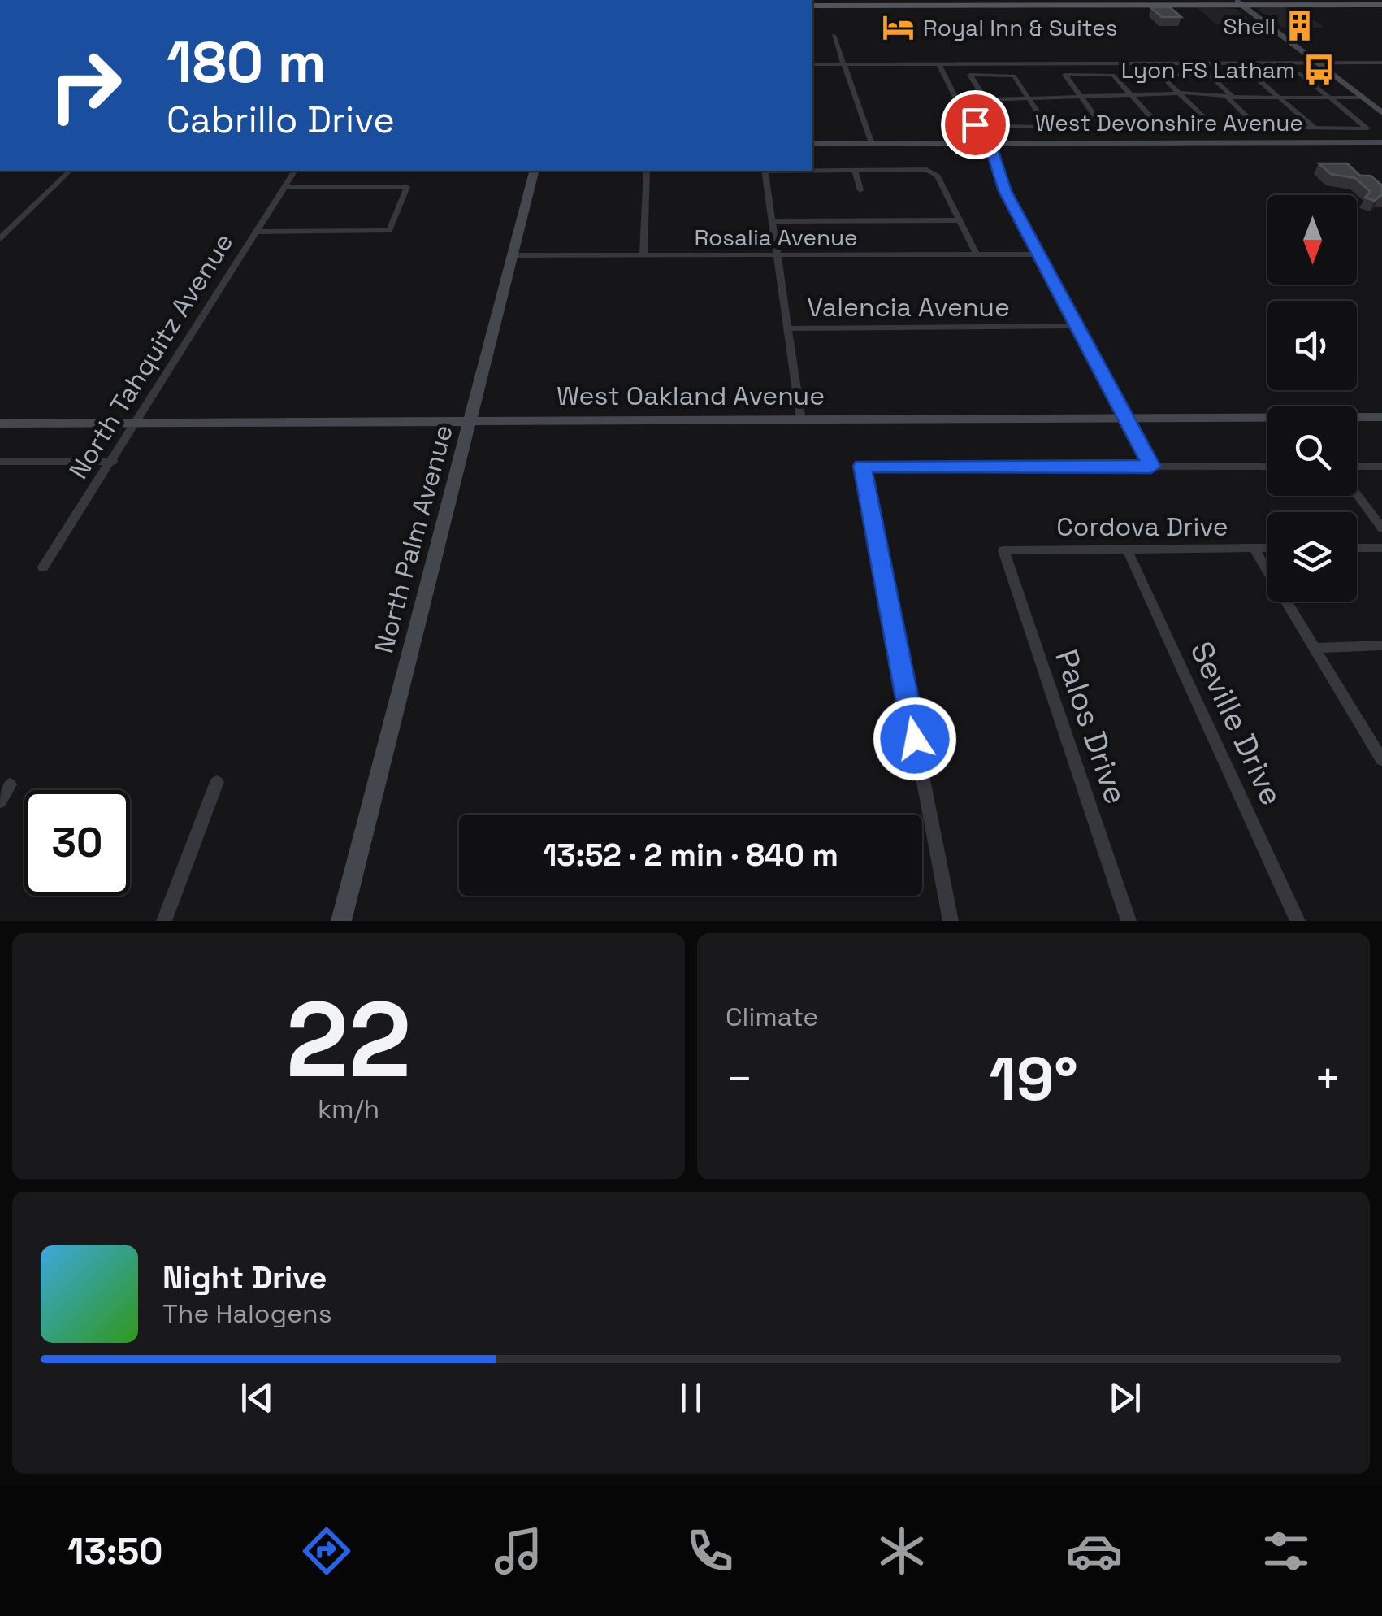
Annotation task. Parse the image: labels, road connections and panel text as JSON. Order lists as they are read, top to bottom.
{
  "streets": {
    "street": [
      "West Devonshire Avenue",
      "Rosalia Avenue",
      "Valencia Avenue",
      "North Tahquitz Avenue",
      "West Oakland Avenue",
      "Cordova Drive",
      "North Palm Avenue",
      "Seville Drive",
      "Palos Drive"
    ]
  },
  "crossings": [
    ["Rosalia Avenue", "North Palm Avenue"],
    ["North Tahquitz Avenue", "West Oakland Avenue"],
    ["West Oakland Avenue", "North Palm Avenue"],
    ["Cordova Drive", "Seville Drive"],
    ["Cordova Drive", "Palos Drive"]
  ],
  "places": {
    "building": ["Shell"],
    "hotel": ["Royal Inn & Suites"],
    "bus stop": ["Lyon FS Latham"]
  },
  "north": "bottom",
  "page": {
    "turn": ["180 m", "Cabrillo Drive"],
    "limit": "30",
    "trip": "13:52 · 2 min · 840 m",
    "tile": [
      ["22", "km/h"],
      "Climate"
    ],
    "heat": ["−", "19°", "+"],
    "song": ["Night Drive", "The Halogens"],
    "tabs": "13:50"
  }
}
